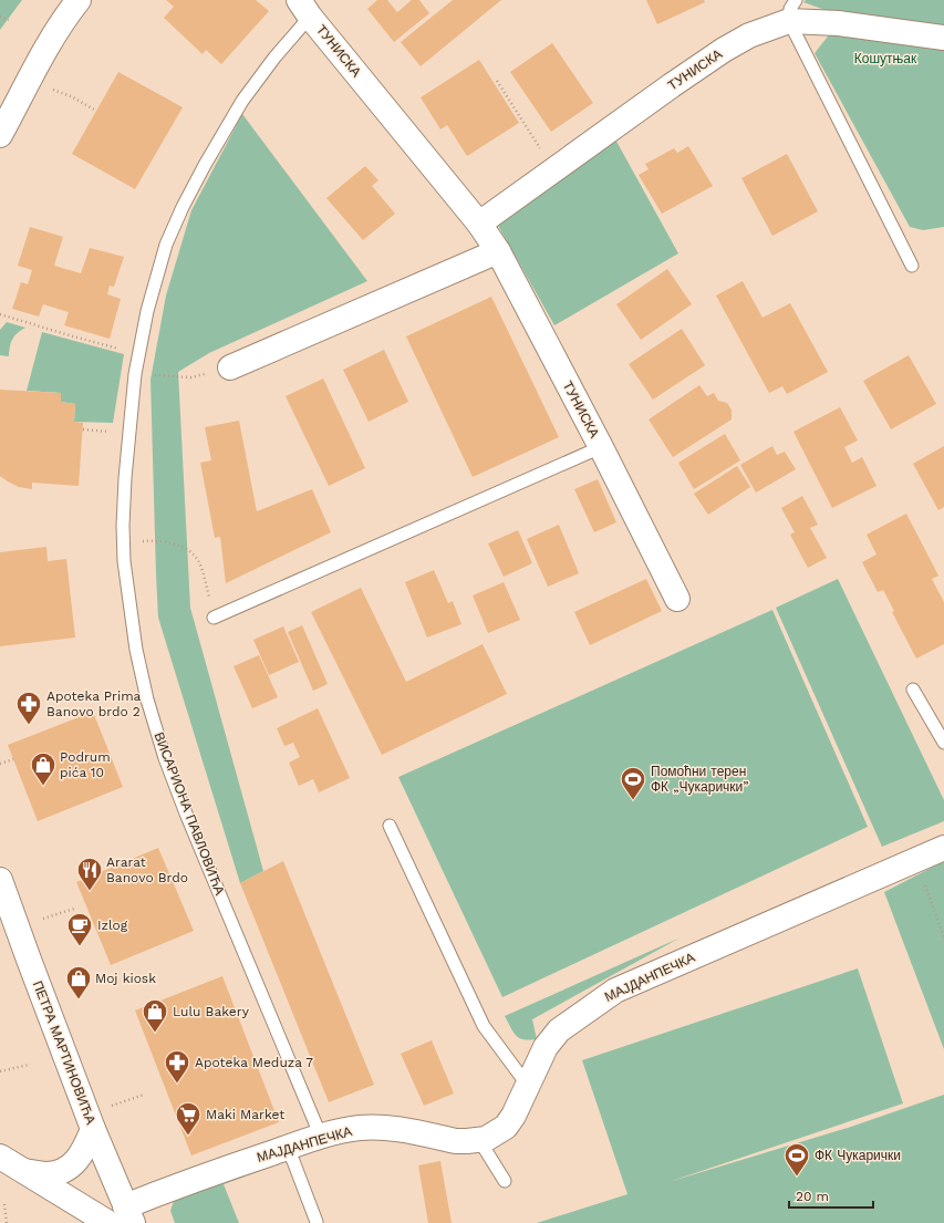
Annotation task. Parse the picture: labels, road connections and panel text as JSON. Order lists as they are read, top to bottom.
{
  "streets": {
    "street": ["ТУНИСКА", "МАЈДАНПЕЧКА", "ПЕТРА МАРТИНОВИЋА"],
    "lane": ["ВИСАРИОНА ПАВЛОВИЋА"]
  },
  "crossings": [
    ["ТУНИСКА", "ВИСАРИОНА ПАВЛОВИЋА"],
    ["ВИСАРИОНА ПАВЛОВИЋА", "МАЈДАНПЕЧКА"],
    ["МАЈДАНПЕЧКА", "ПЕТРА МАРТИНОВИЋА"]
  ],
  "parks": ["Кошутњак"],
  "places": {
    "pharmacy": ["Apoteka Prima Banovo brdo 2", "Apoteka Meduza 7"],
    "shop": ["Podrum pića 10", "Moj kiosk", "Lulu Bakery"],
    "sports": ["Помоћни терен ФК „Чукарички”", "ФК Чукарички"],
    "restaurant": ["Ararat Banovo Brdo"],
    "cafe": ["Izlog"],
    "supermarket": ["Maki Market"]
  },
  "scale_bar": "20 m"
}
